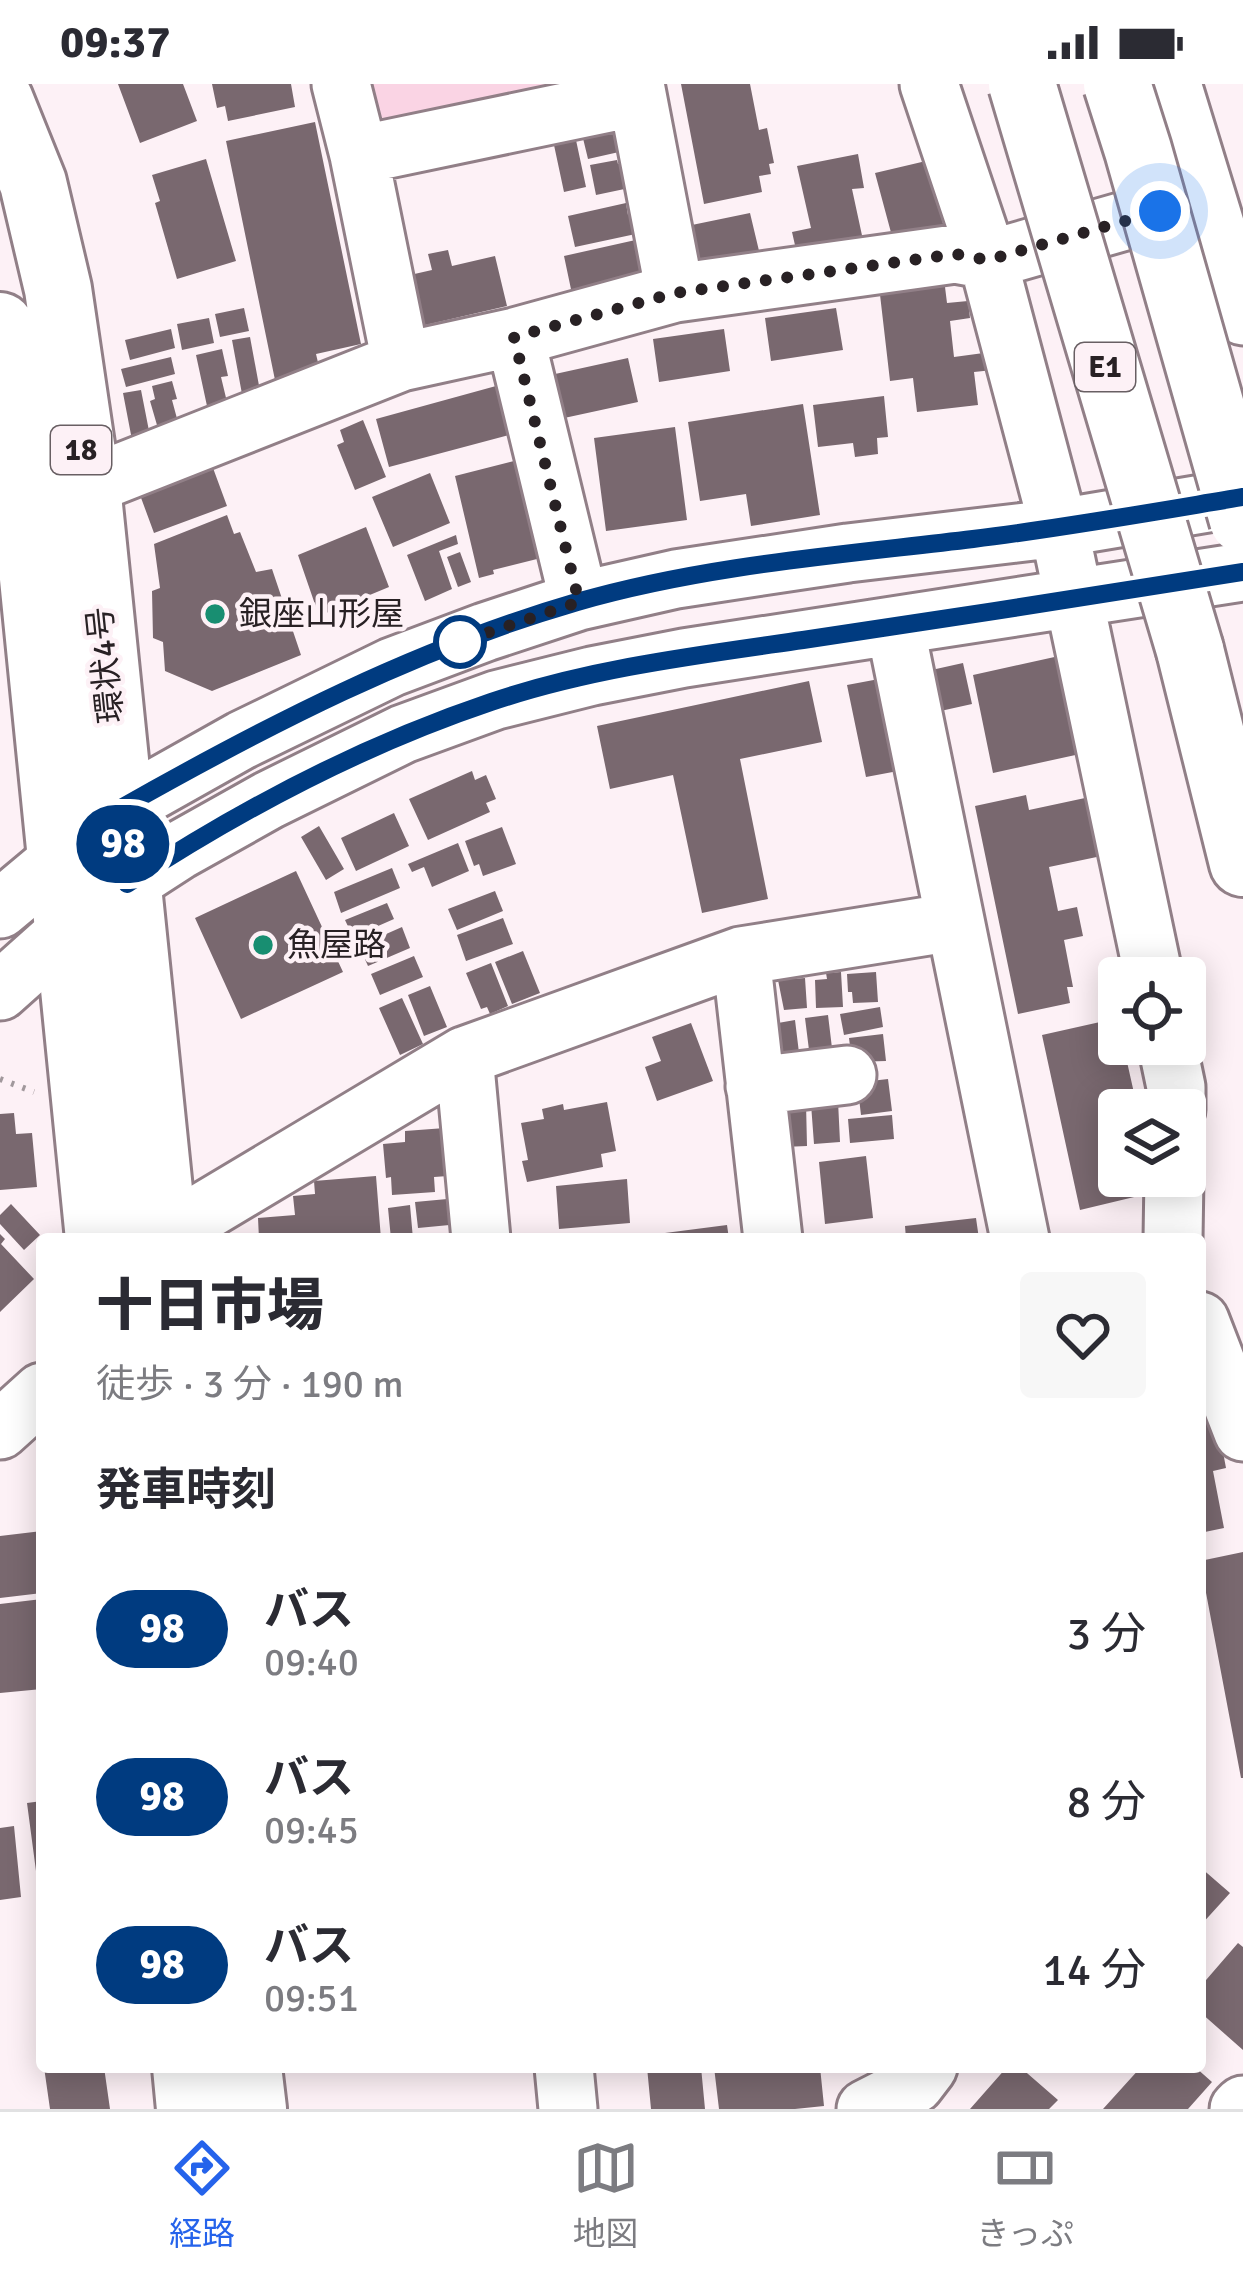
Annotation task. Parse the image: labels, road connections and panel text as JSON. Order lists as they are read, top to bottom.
{
  "streets": {
    "main road": ["E1", "18", "環状4号"]
  },
  "places": ["銀座山形屋", "魚屋路"],
  "lines": ["bus line 98"],
  "page": {
    "status": "09:37",
    "on_map": "98",
    "heading": [
      ["十日市場", "徒歩 · 3 分 · 190 m"],
      "発車時刻"
    ],
    "list": [
      {
        "mark": "98",
        "name": "バス",
        "note": "09:40",
        "value": "3 分"
      },
      {
        "mark": "98",
        "name": "バス",
        "note": "09:45",
        "value": "8 分"
      },
      {
        "mark": "98",
        "name": "バス",
        "note": "09:51",
        "value": "14 分"
      }
    ],
    "tabs": ["経路", "地図", "きっぷ"]
  }
}
